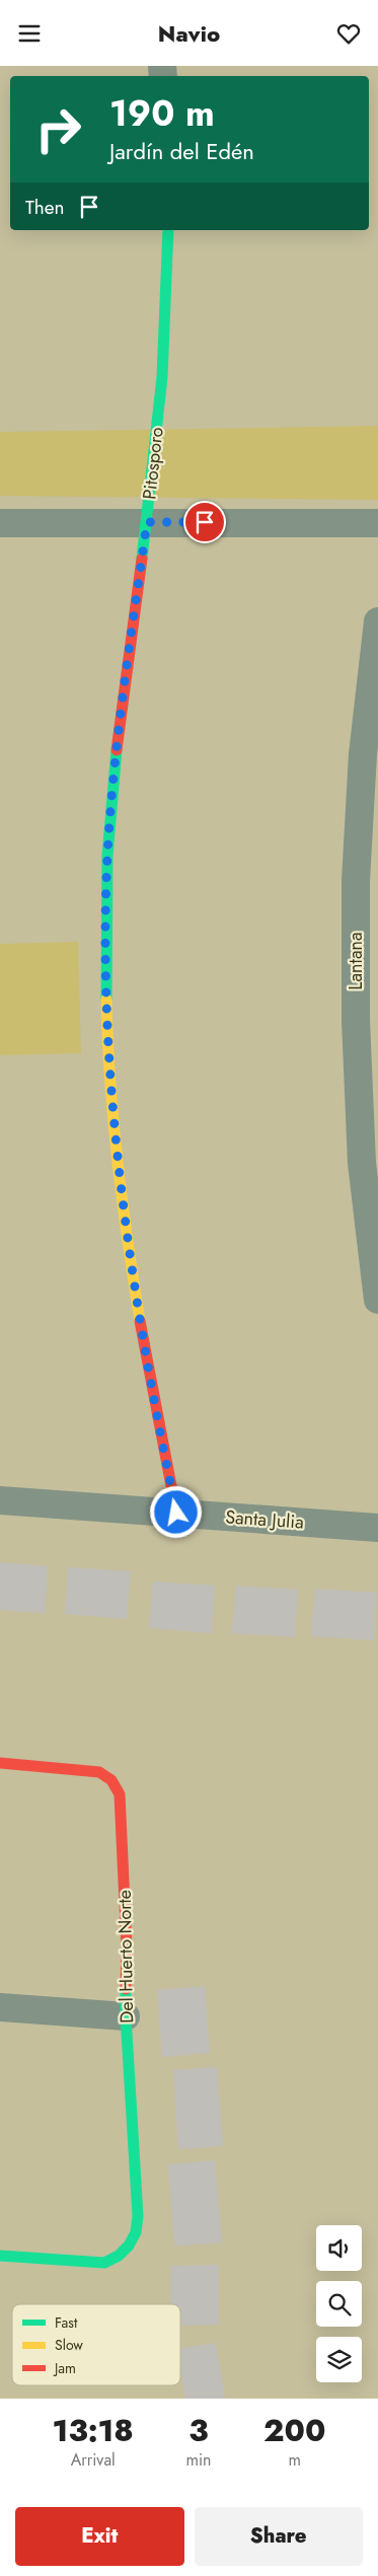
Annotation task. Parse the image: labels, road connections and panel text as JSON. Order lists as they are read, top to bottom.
{
  "streets": {
    "street": [
      "Pitosporo",
      "Lantana",
      "Santa Julia",
      "Del Huerto Norte"
    ]
  },
  "crossings": [
    ["Pitosporo", "Santa Julia"]
  ],
  "legend": ["Fast", "Slow", "Jam"],
  "page": {
    "header": "Navio",
    "turn": ["190 m", "Jardín del Edén"],
    "then": "Then",
    "eta": [
      "13:18",
      "Arrival",
      "3",
      "min",
      "200",
      "m"
    ],
    "buttons": ["Exit", "Share"]
  }
}
